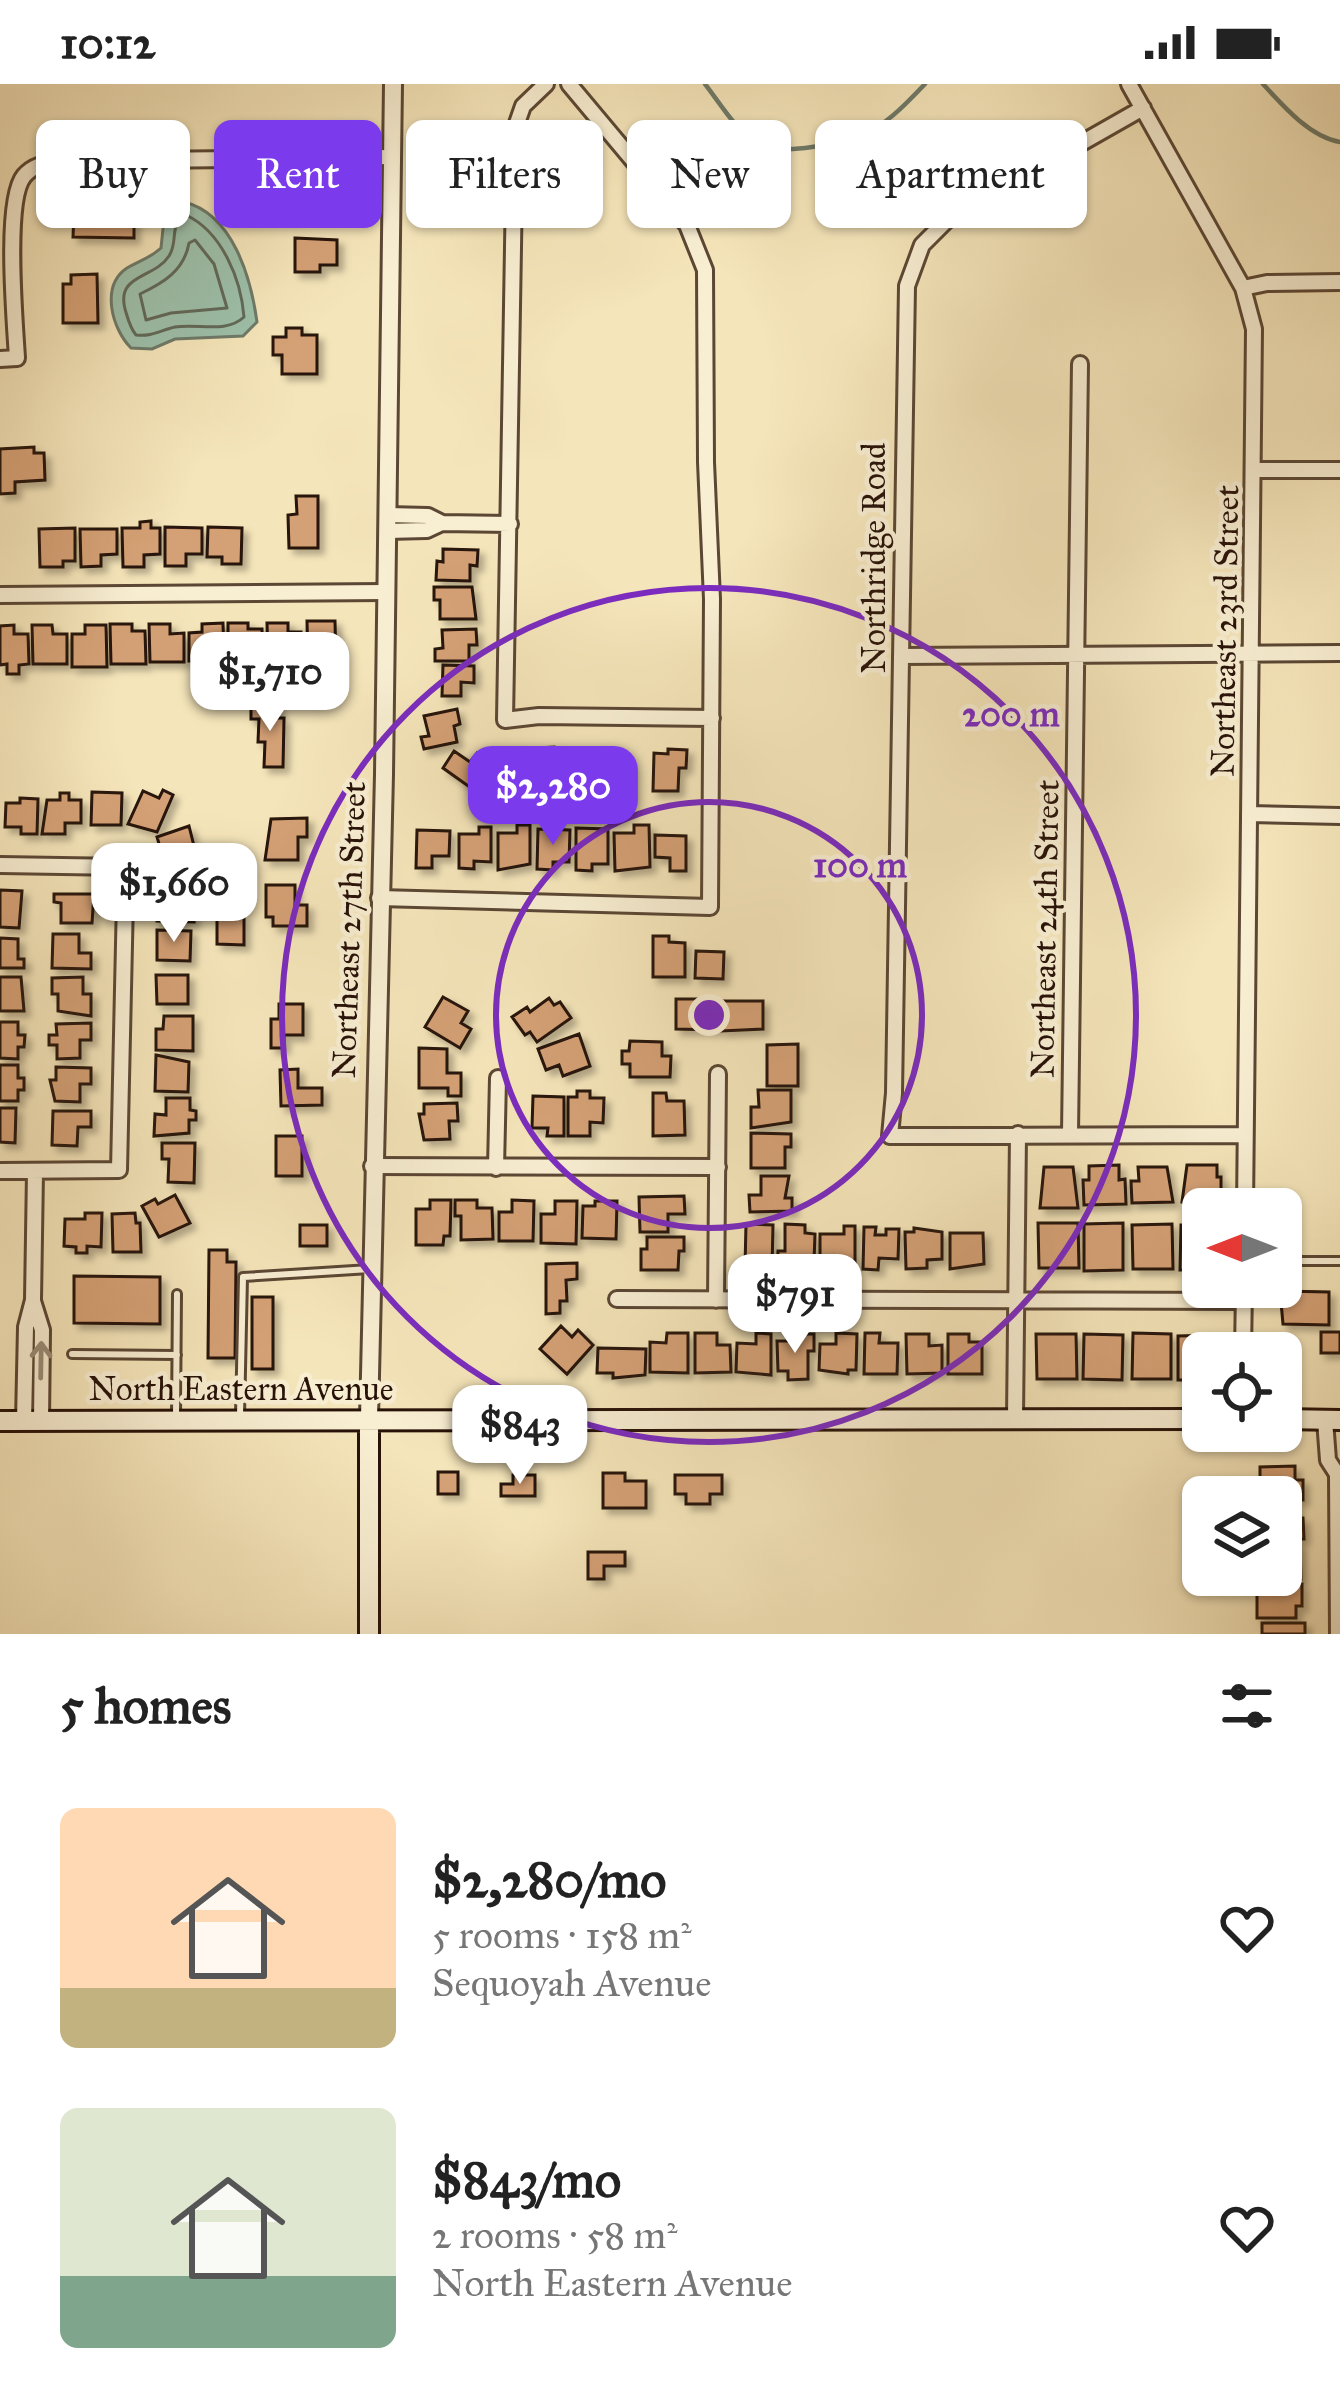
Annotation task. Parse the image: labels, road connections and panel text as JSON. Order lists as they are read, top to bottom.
{
  "streets": {
    "main road": ["Northeast 27th Street", "North Eastern Avenue"],
    "street": ["Northridge Road", "Northeast 23rd Street", "Northeast 24th Street"]
  },
  "crossings": [
    ["Northridge Road", "Northeast 23rd Street"],
    ["Northeast 27th Street", "North Eastern Avenue"]
  ],
  "north": "left",
  "page": {
    "status": "10:12",
    "chip": [
      "Buy",
      "Rent",
      "Filters",
      "New",
      "Apartment"
    ],
    "price": [
      "$1,710",
      "$2,280",
      "$1,660",
      "$791",
      "$843"
    ],
    "heading": "5 homes",
    "list": [
      {
        "name": "$2,280/mo",
        "note": "5 rooms · 158 m² · Sequoyah Avenue"
      },
      {
        "name": "$843/mo",
        "note": "2 rooms · 58 m² · North Eastern Avenue"
      }
    ]
  },
  "rings": ["200 m", "100 m"]
}
